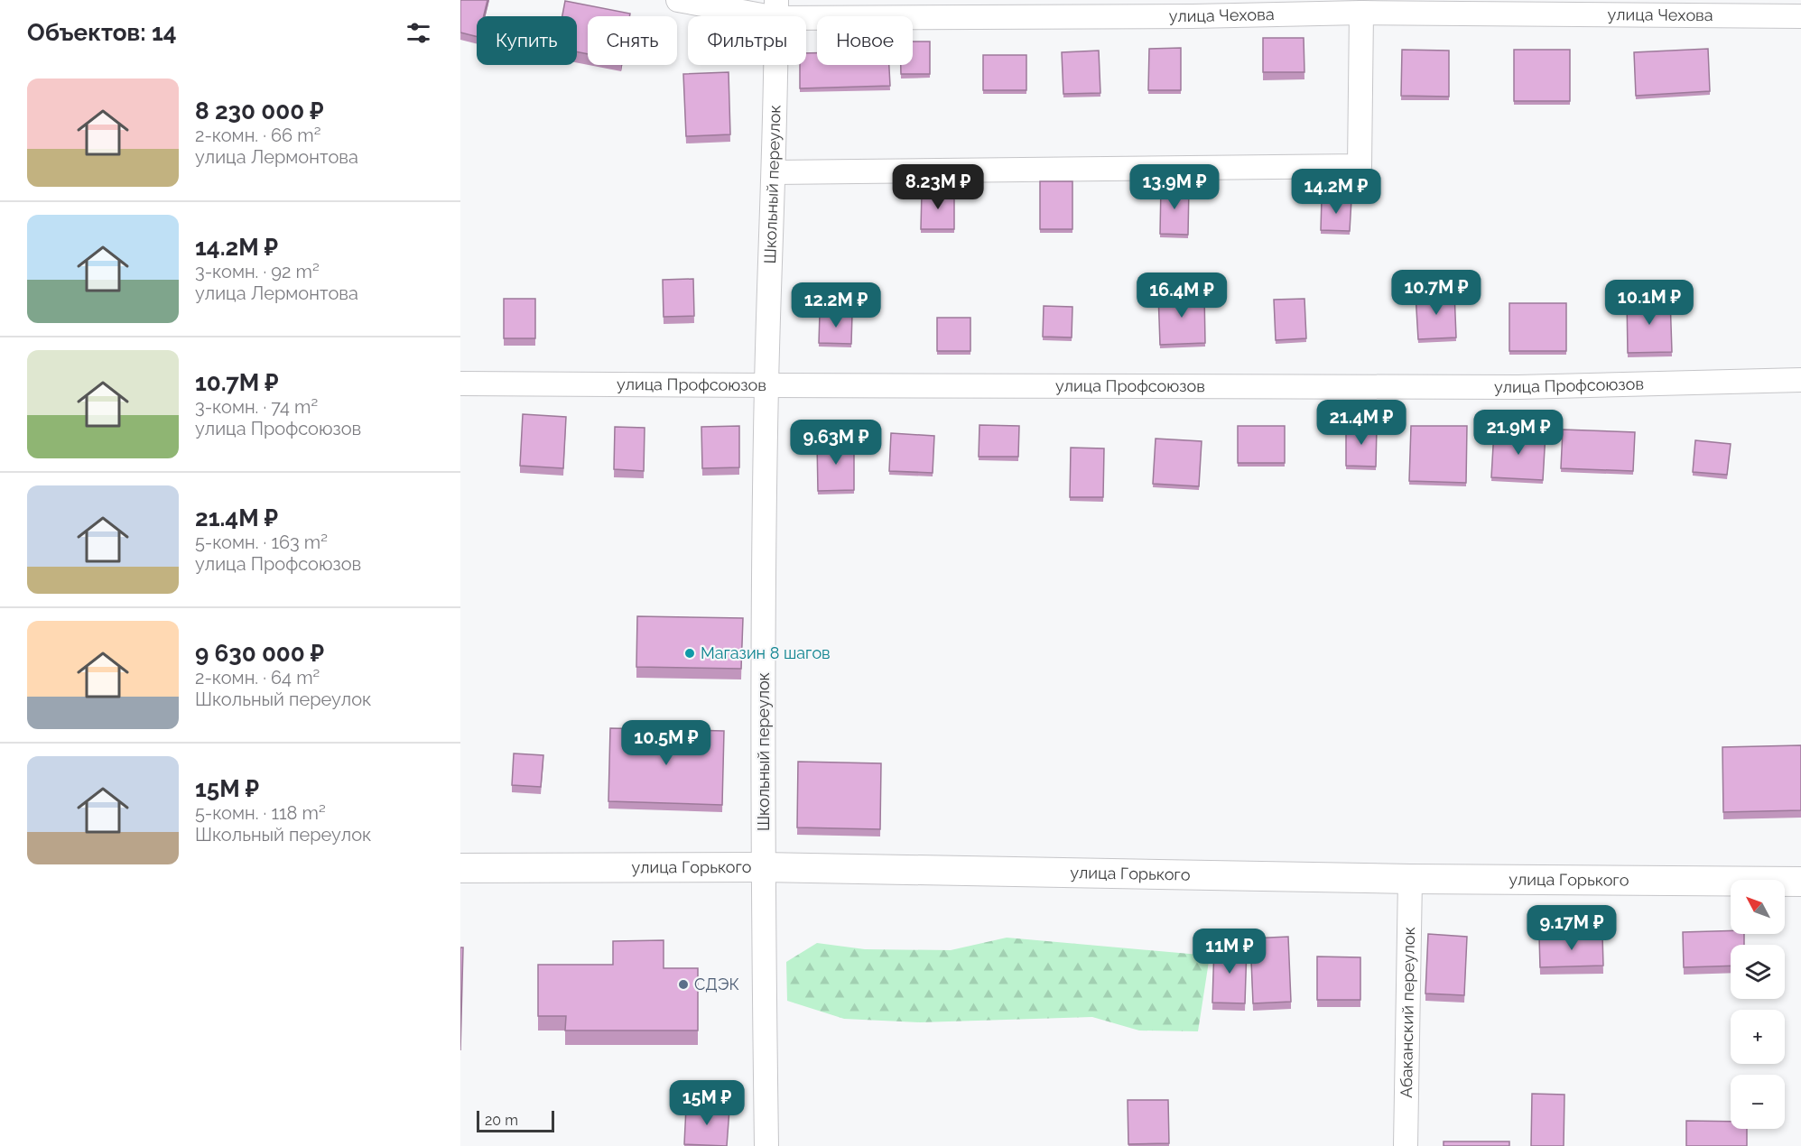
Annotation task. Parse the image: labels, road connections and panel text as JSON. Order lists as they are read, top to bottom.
{
  "streets": {
    "street": [
      "улица Чехова",
      "Школьный переулок",
      "улица Профсоюзов",
      "улица Горького",
      "Абаканский переулок"
    ]
  },
  "crossings": [
    ["улица Чехова", "Школьный переулок"],
    ["Школьный переулок", "улица Профсоюзов"],
    ["Школьный переулок", "улица Горького"],
    ["улица Горького", "Абаканский переулок"]
  ],
  "places": ["Магазин 8 шагов", "СДЭК"],
  "scale_bar": "20 m",
  "north": "top left",
  "page": {
    "heading": "Объектов: 14",
    "chip": [
      "Купить",
      "Снять",
      "Фильтры",
      "Новое"
    ],
    "list": [
      {
        "name": "8 230 000 ₽",
        "note": "2-комн. · 66 m² · улица Лермонтова"
      },
      {
        "name": "14.2M ₽",
        "note": "3-комн. · 92 m² · улица Лермонтова"
      },
      {
        "name": "10.7M ₽",
        "note": "3-комн. · 74 m² · улица Профсоюзов"
      },
      {
        "name": "21.4M ₽",
        "note": "5-комн. · 163 m² · улица Профсоюзов"
      },
      {
        "name": "9 630 000 ₽",
        "note": "2-комн. · 64 m² · Школьный переулок"
      },
      {
        "name": "15M ₽",
        "note": "5-комн. · 118 m² · Школьный переулок"
      }
    ],
    "price": [
      "8.23M ₽",
      "13.9M ₽",
      "14.2M ₽",
      "10.7M ₽",
      "16.4M ₽",
      "10.1M ₽",
      "12.2M ₽",
      "21.4M ₽",
      "21.9M ₽",
      "9.63M ₽",
      "10.5M ₽",
      "9.17M ₽",
      "11M ₽",
      "15M ₽"
    ],
    "map_buttons": ["+", "−"],
    "scale": "20 m"
  }
}
